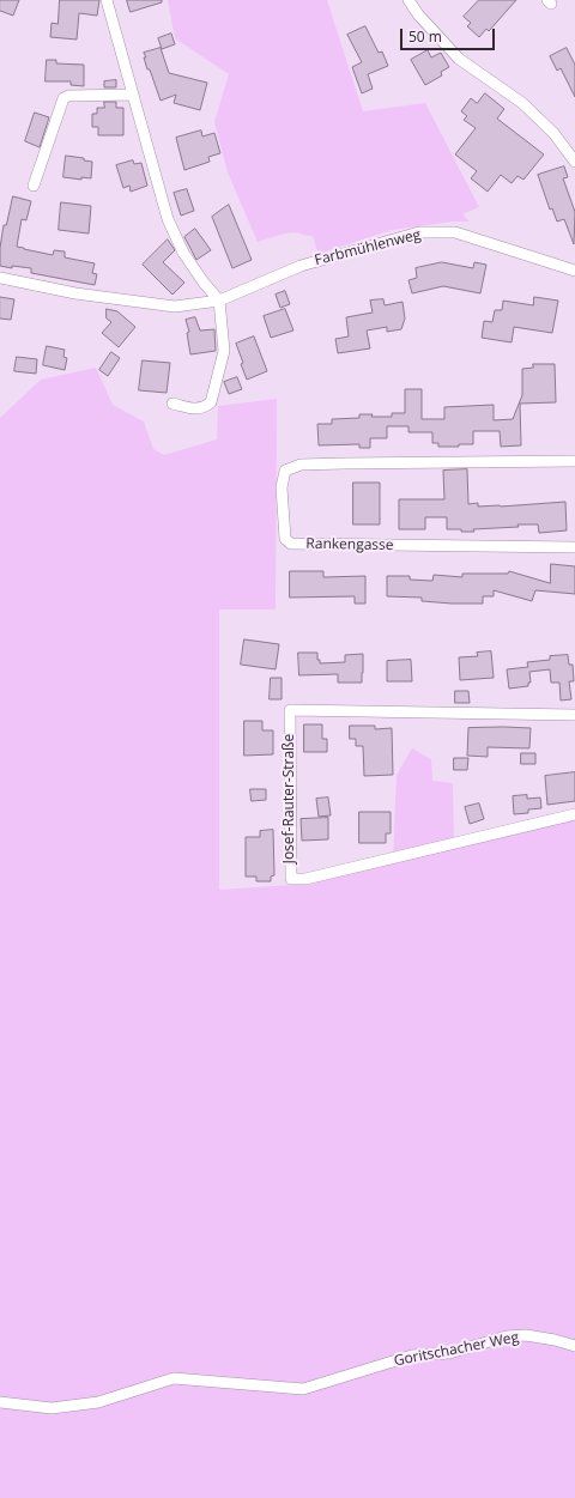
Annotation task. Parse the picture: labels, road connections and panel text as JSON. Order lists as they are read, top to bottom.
{
  "streets": {
    "street": [
      "Farbmühlenweg",
      "Rankengasse",
      "Josef-Rauter-Straße",
      "Goritschacher Weg"
    ]
  },
  "scale_bar": "50 m"
}
